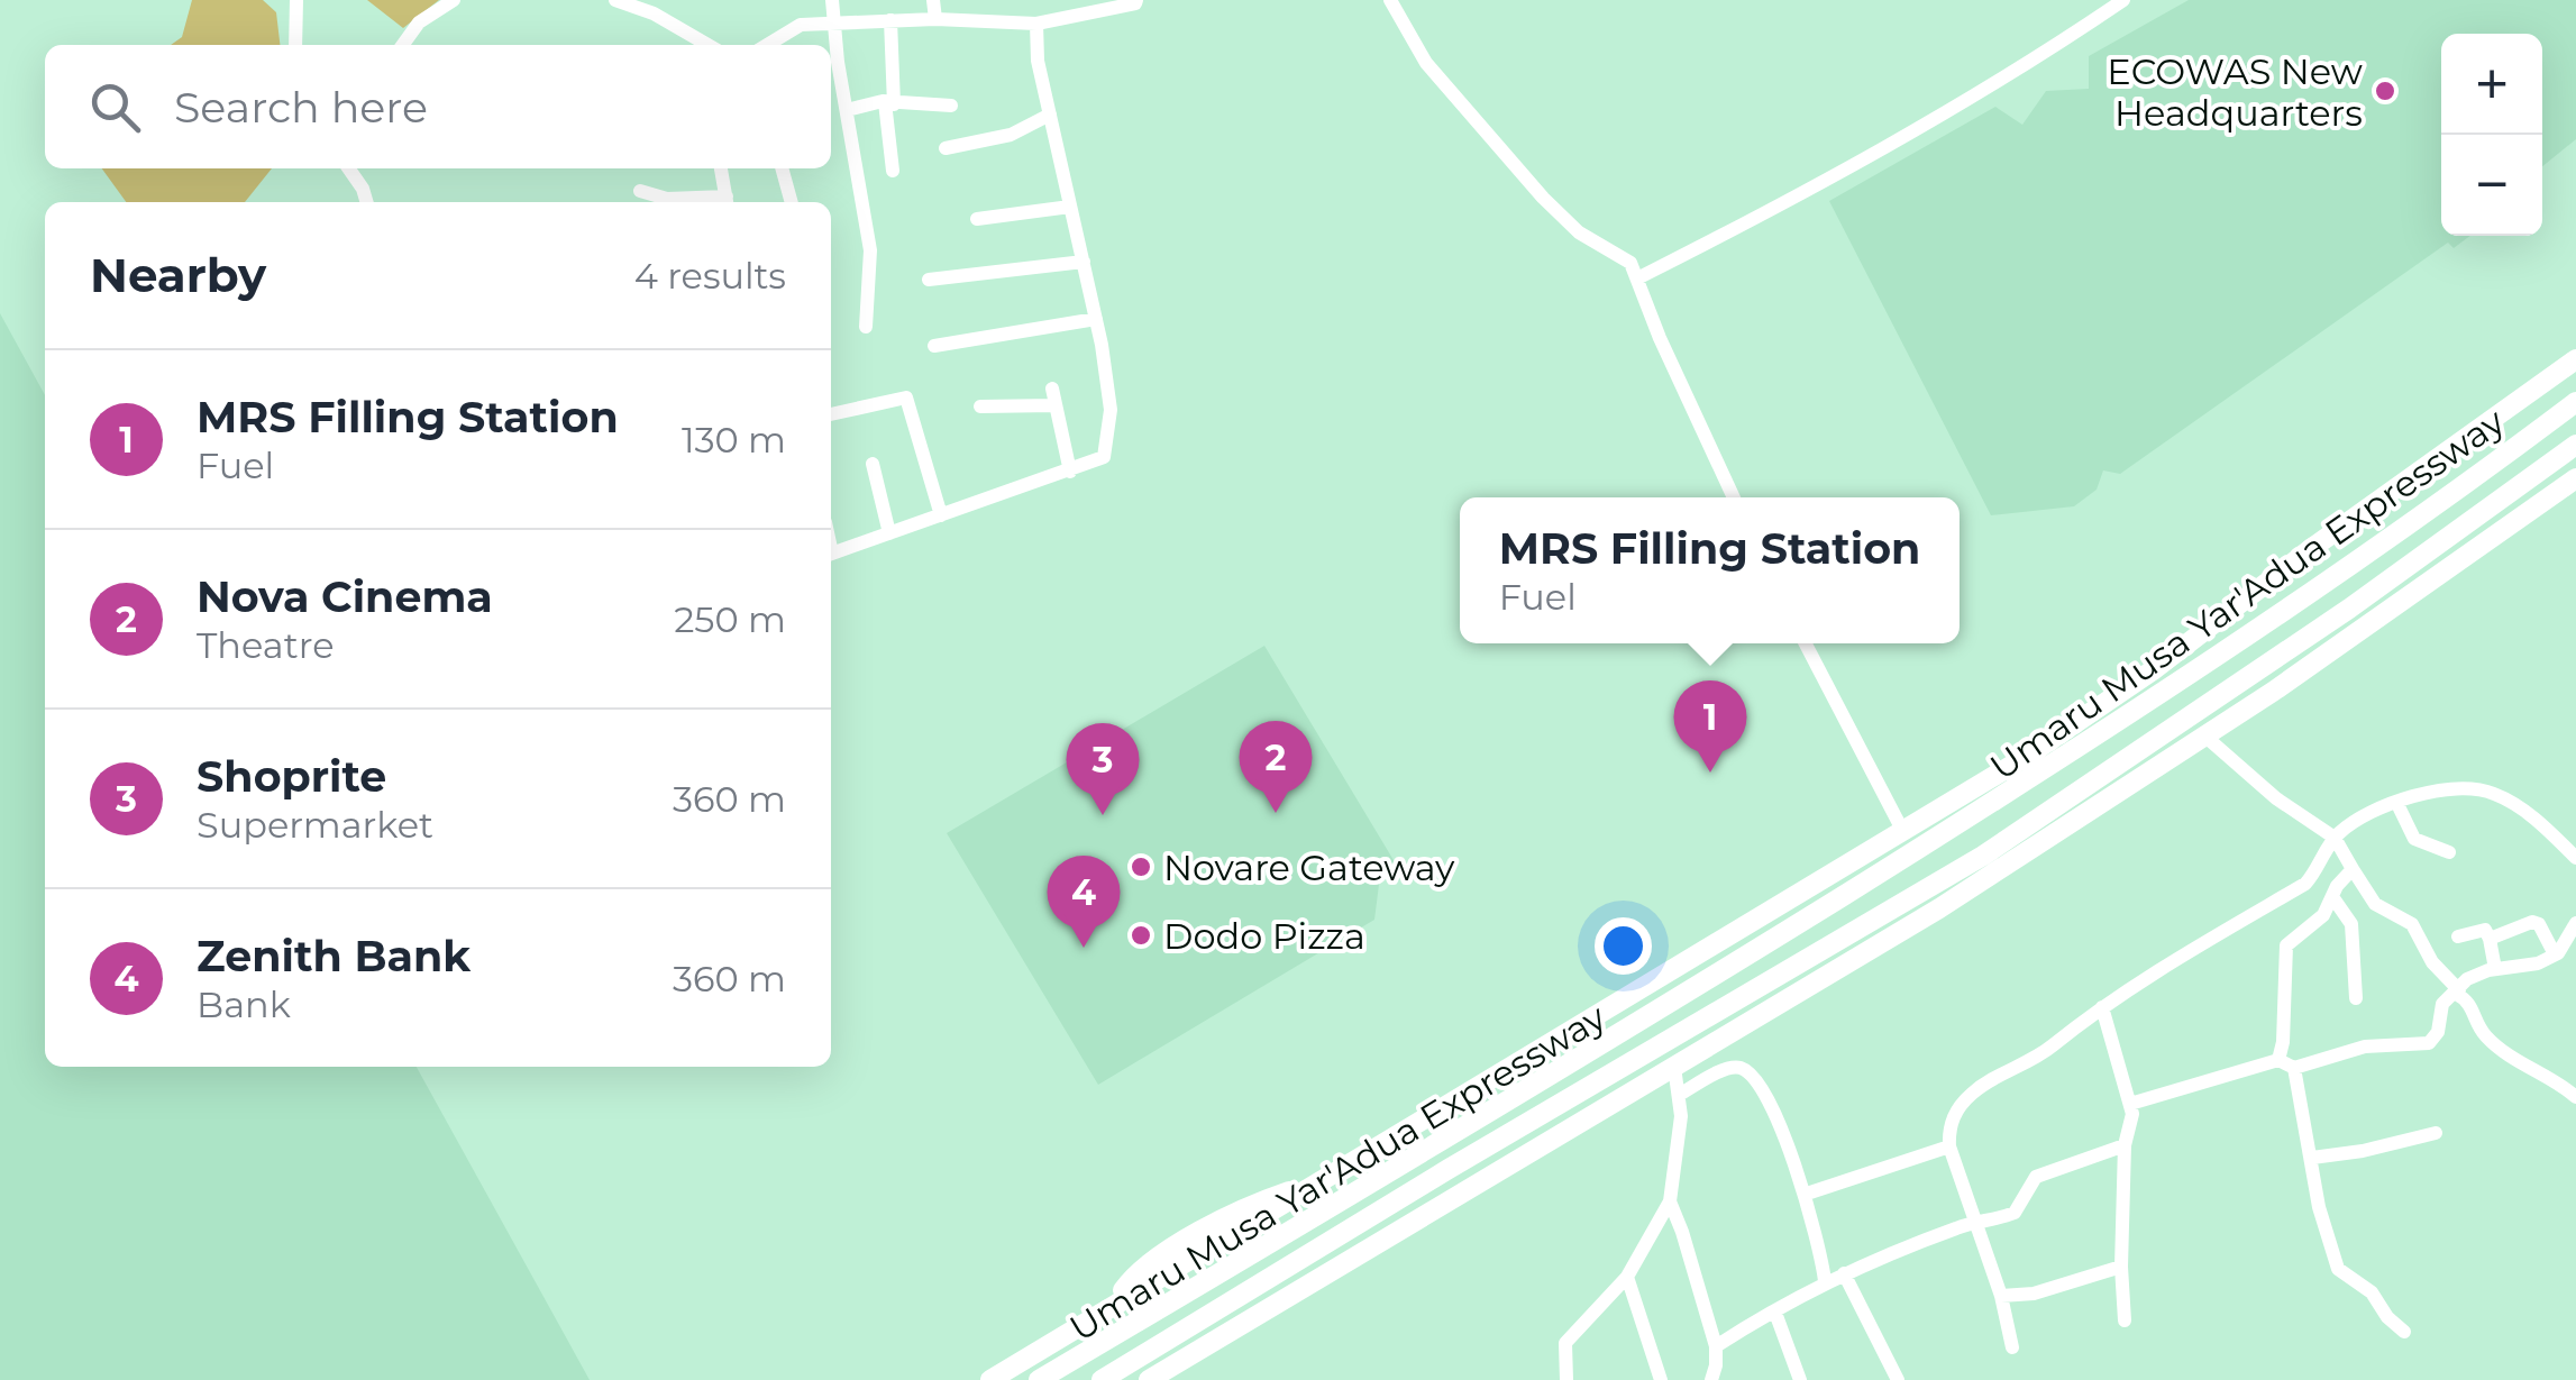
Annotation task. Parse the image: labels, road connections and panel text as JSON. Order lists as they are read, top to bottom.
{
  "streets": {
    "highway": ["Umaru Musa Yar'Adua Expressway"]
  },
  "places": ["ECOWAS New Headquarters", "Novare Gateway", "Dodo Pizza"],
  "page": {
    "map_buttons": ["+", "−"],
    "search": "Search here",
    "heading": ["Nearby", "4 results"],
    "list": [
      {
        "mark": "1",
        "name": "MRS Filling Station",
        "note": "Fuel",
        "value": "130 m"
      },
      {
        "mark": "2",
        "name": "Nova Cinema",
        "note": "Theatre",
        "value": "250 m"
      },
      {
        "mark": "3",
        "name": "Shoprite",
        "note": "Supermarket",
        "value": "360 m"
      },
      {
        "mark": "4",
        "name": "Zenith Bank",
        "note": "Bank",
        "value": "360 m"
      }
    ],
    "popup": ["MRS Filling Station", "Fuel"],
    "pins": [
      "1",
      "2",
      "3",
      "4"
    ]
  }
}
